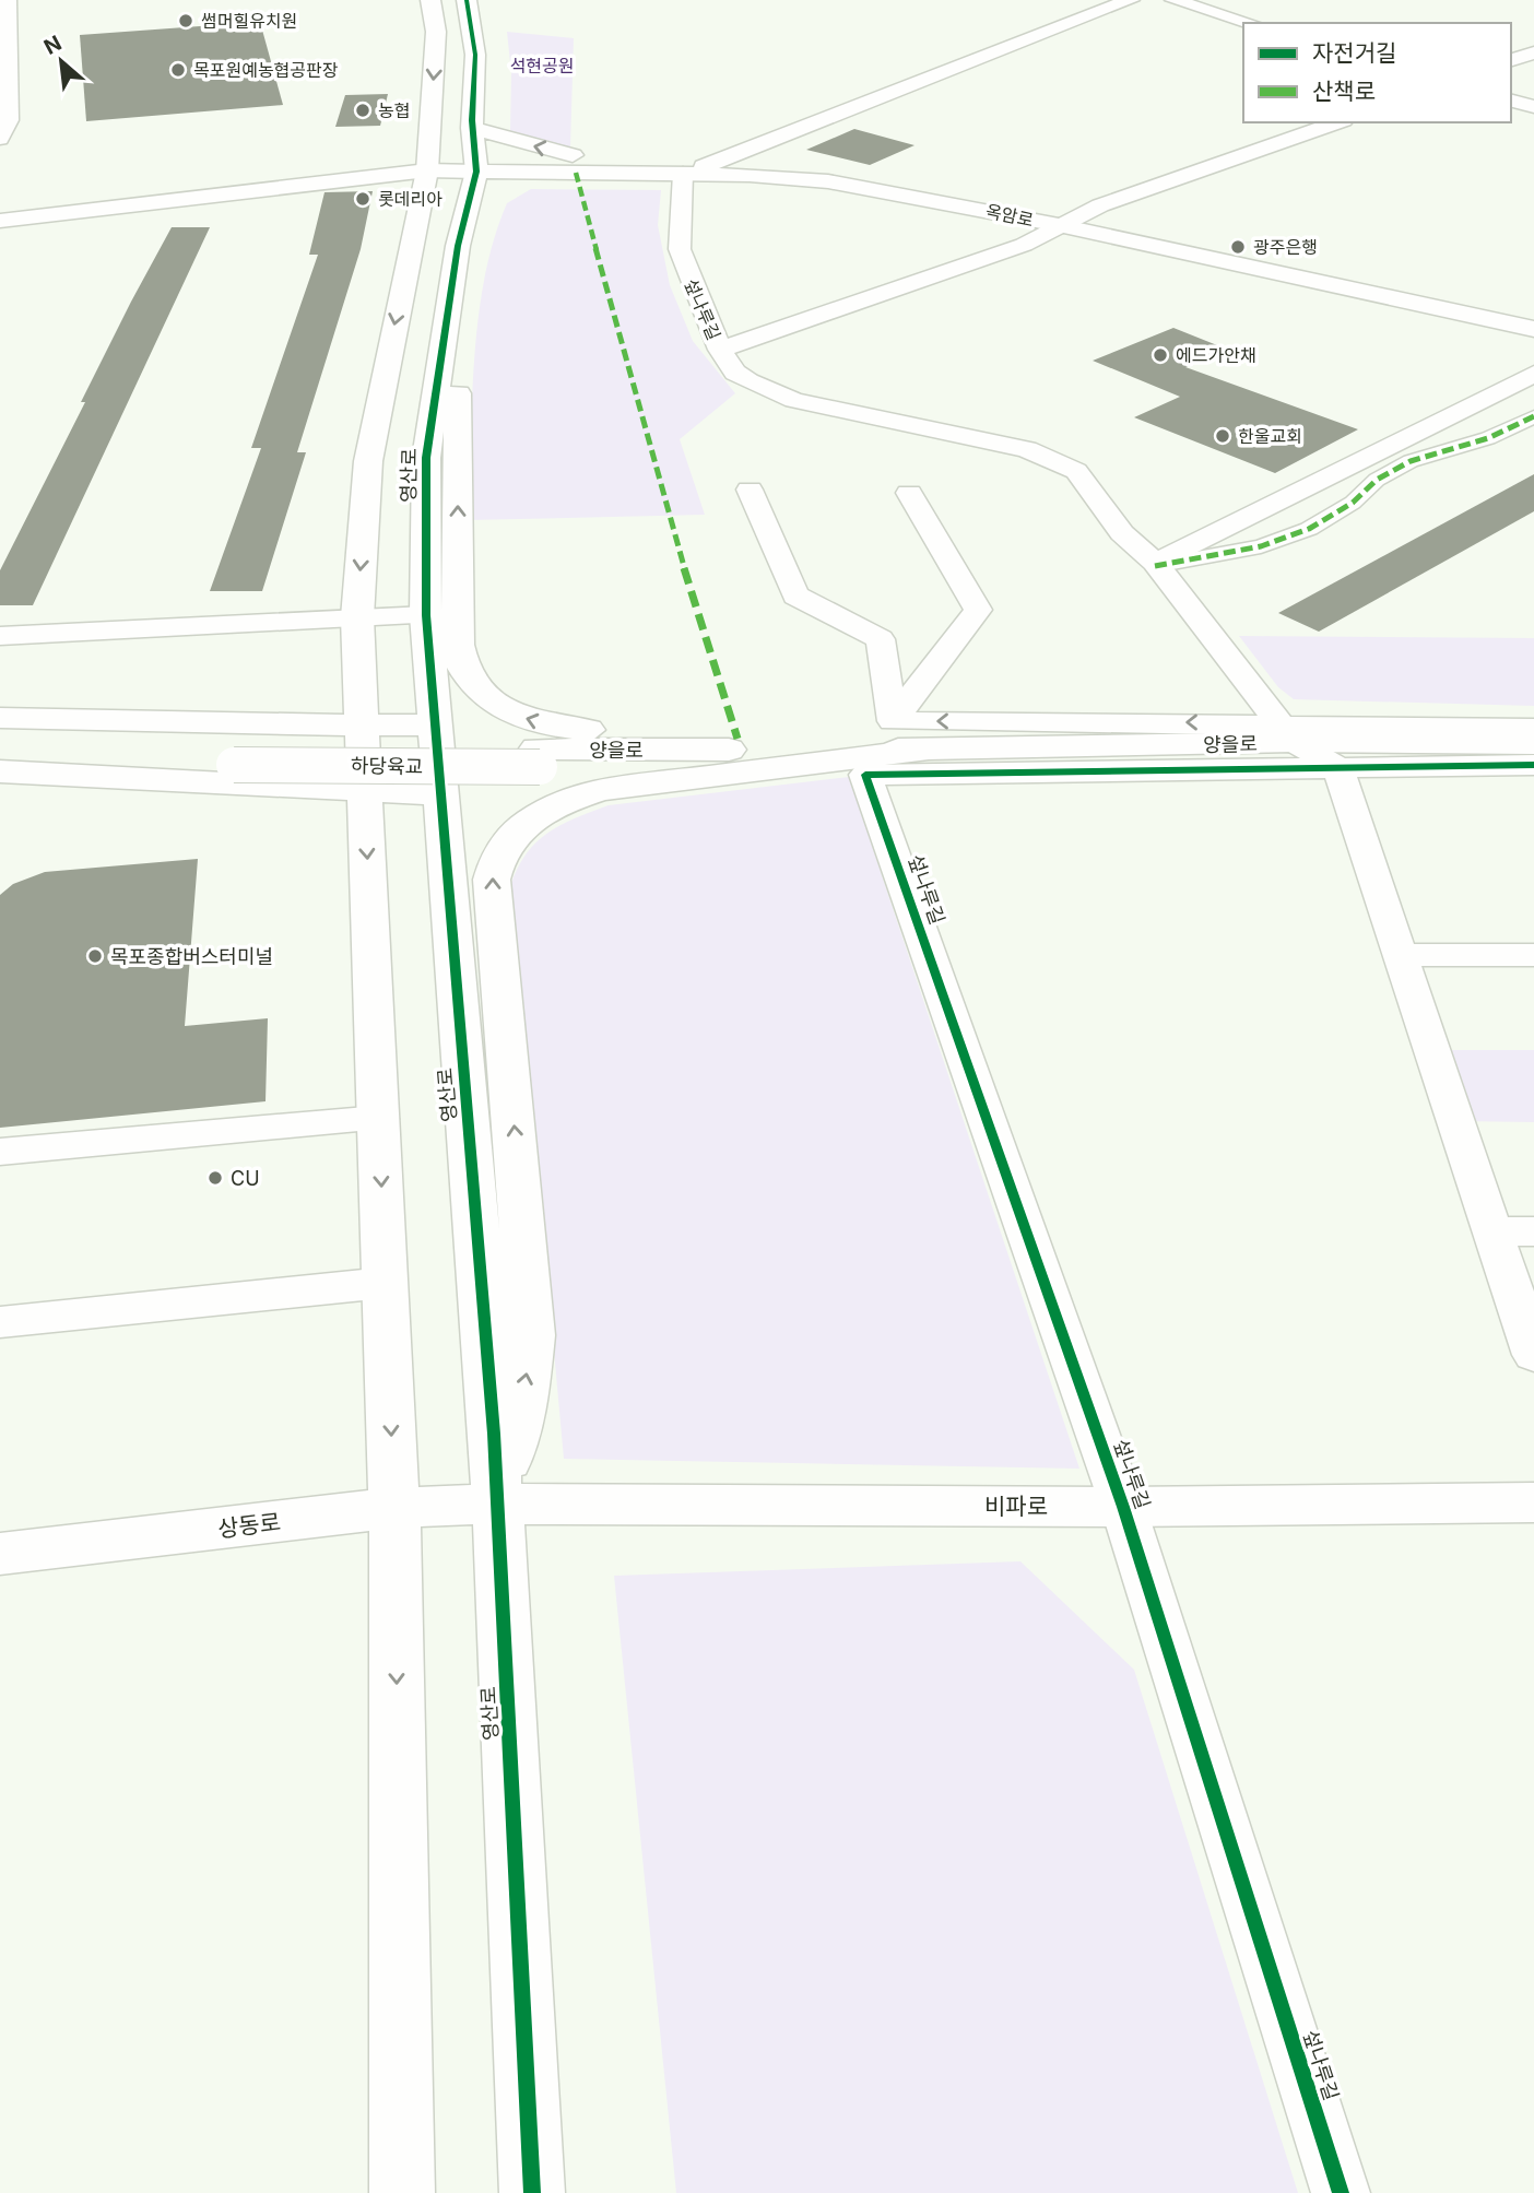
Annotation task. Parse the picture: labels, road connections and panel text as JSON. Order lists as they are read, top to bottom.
{
  "streets": {
    "street": [
      "옥암로",
      "섶나루길",
      "영산로",
      "양을로",
      "하당육교",
      "비파로",
      "상동로"
    ]
  },
  "crossings": [
    ["옥암로", "섶나루길"],
    ["옥암로", "영산로"],
    ["섶나루길", "양을로"],
    ["섶나루길", "비파로"],
    ["영산로", "비파로"],
    ["영산로", "상동로"],
    ["양을로", "하당육교"],
    ["비파로", "상동로"]
  ],
  "parks": ["석현공원"],
  "places": [
    "썸머힐유치원",
    "목포원예농협공판장",
    "농협",
    "롯데리아",
    "광주은행",
    "에드가안채",
    "한울교회",
    "목포종합버스터미널",
    "CU"
  ],
  "legend": ["자전거길", "산책로"],
  "north": "top left"
}
